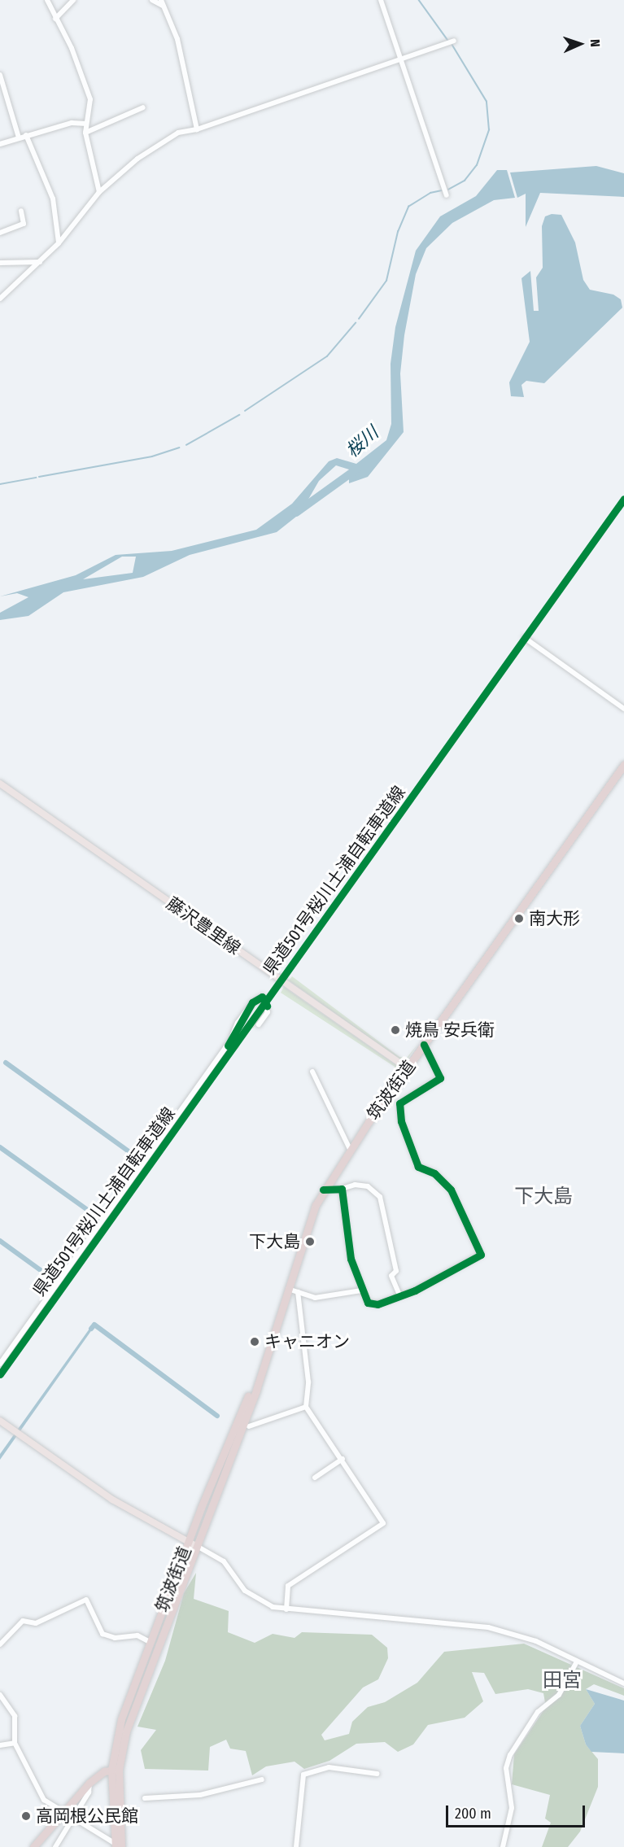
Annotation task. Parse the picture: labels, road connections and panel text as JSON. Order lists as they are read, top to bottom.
{
  "streets": {
    "highway": ["筑波街道"],
    "main road": ["藤沢豊里線"],
    "cycle path": ["県道501号桜川土浦自転車道線"]
  },
  "crossings": [
    ["藤沢豊里線", "筑波街道"]
  ],
  "districts": ["下大島", "田宮"],
  "water": ["桜川"],
  "places": [
    "南大形",
    "焼鳥 安兵衛",
    "下大島",
    "キャニオン",
    "高岡根公民館"
  ],
  "scale_bar": "200 m",
  "north": "right"
}
